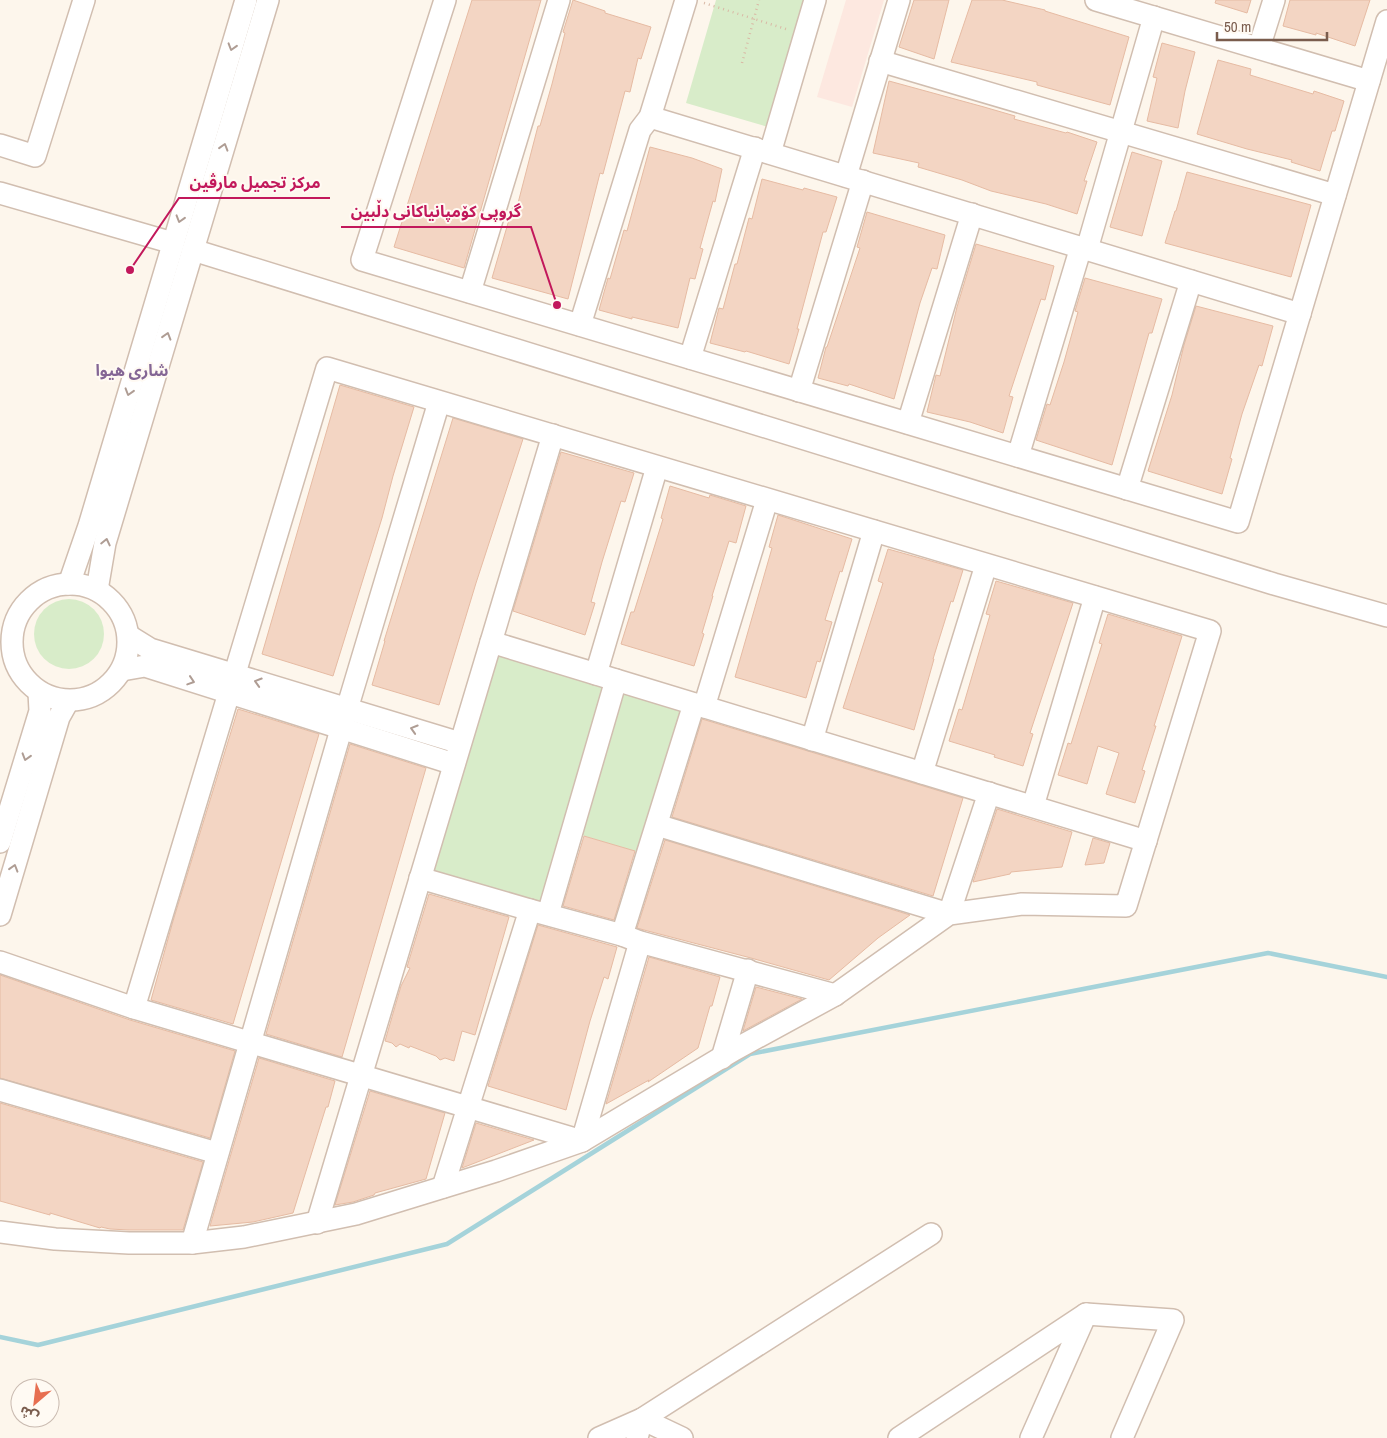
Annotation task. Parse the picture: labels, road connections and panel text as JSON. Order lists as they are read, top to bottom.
{
  "districts": ["شاری هیوا"],
  "places": ["مركز تجميل مارڤین", "گروپی کۆمپانیاکانی دڵبین"],
  "scale_bar": "50 m",
  "north": "bottom left"
}
